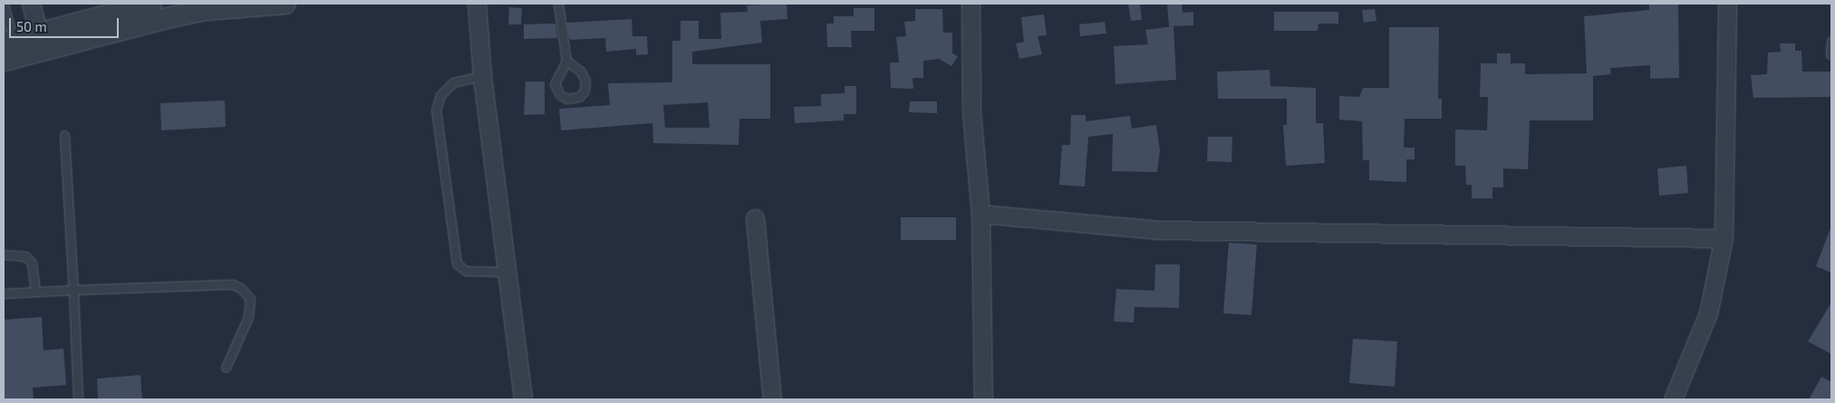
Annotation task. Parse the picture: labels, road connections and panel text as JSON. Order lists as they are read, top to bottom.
{
  "scale_bar": "50 m"
}
